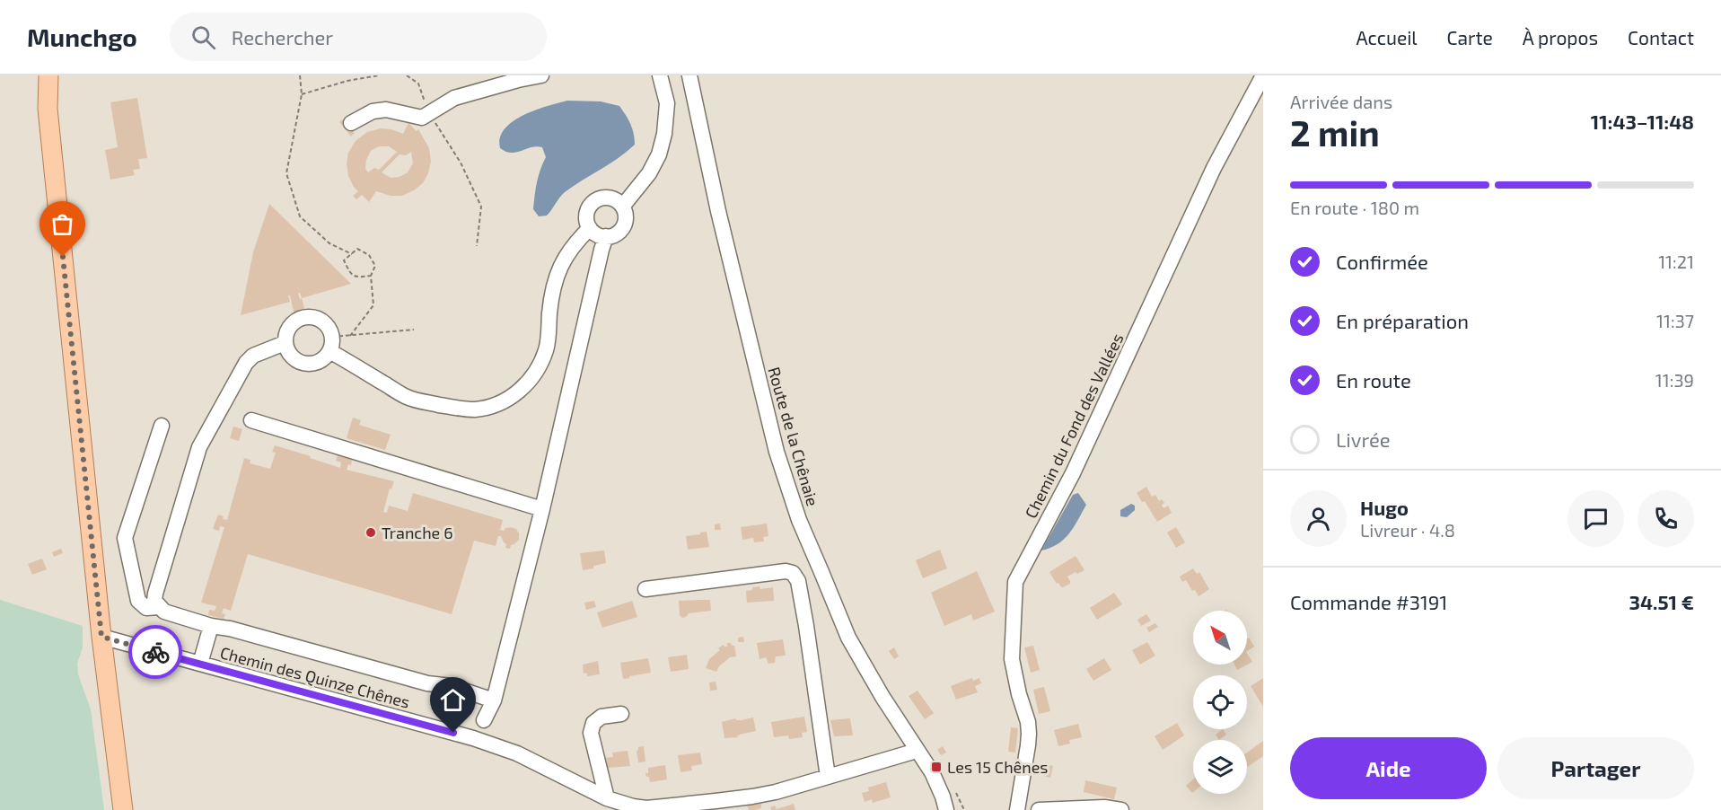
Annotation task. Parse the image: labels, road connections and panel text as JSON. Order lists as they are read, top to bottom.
{
  "streets": {
    "street": ["Chemin du Fond des Vallées", "Route de la Chênaie", "Chemin des Quinze Chênes"]
  },
  "crossings": [
    ["Route de la Chênaie", "Chemin des Quinze Chênes"]
  ],
  "places": {
    "other": ["Tranche 6"],
    "transit": ["Les 15 Chênes"]
  },
  "north": "top left",
  "page": {
    "header": "Munchgo",
    "search": "Rechercher",
    "nav": [
      "Accueil",
      "Carte",
      "À propos",
      "Contact"
    ],
    "heading": ["2 min", "Arrivée dans", "11:43–11:48"],
    "panel": [
      "Hugo",
      "Livreur · 4.8",
      "Commande #3191",
      "34.51 €"
    ],
    "bar": "En route · 180 m",
    "list": [
      ["Confirmée", "11:21"],
      ["En préparation", "11:37"],
      ["En route", "11:39"],
      "Livrée"
    ],
    "buttons": ["Aide", "Partager"]
  }
}
